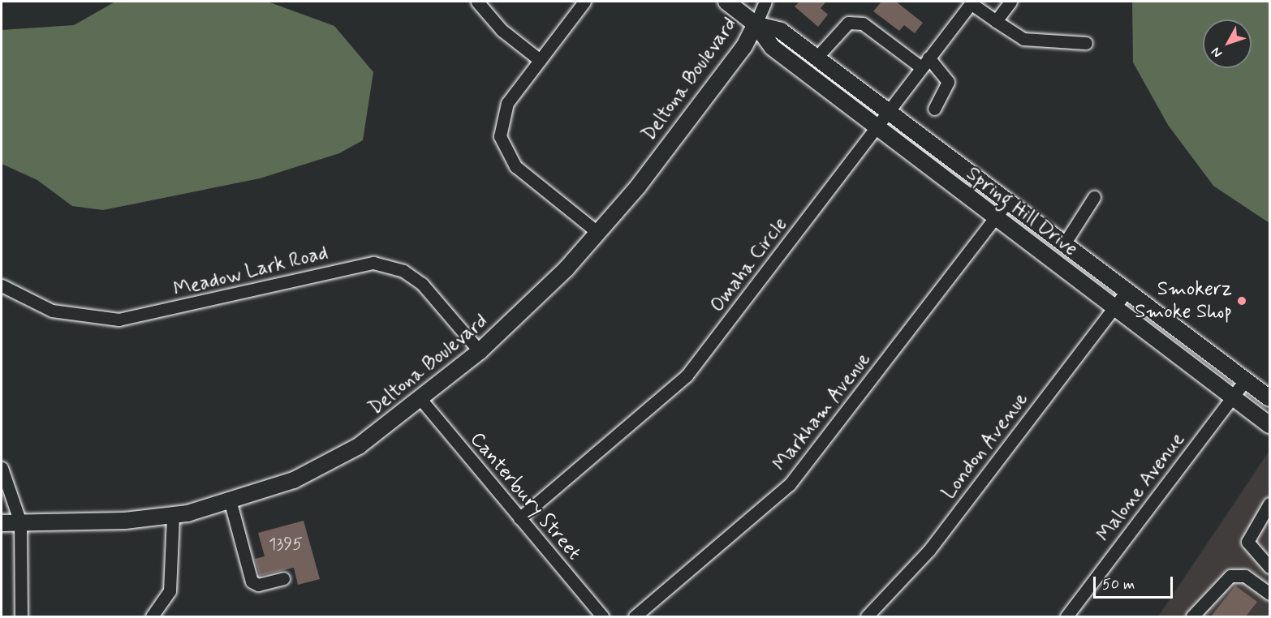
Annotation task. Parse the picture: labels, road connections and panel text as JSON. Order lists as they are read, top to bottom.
{
  "streets": {
    "main road": ["Deltona Boulevard", "Spring Hill Drive"],
    "street": [
      "Omaha Circle",
      "Meadow Lark Road",
      "Markham Avenue",
      "London Avenue",
      "Malone Avenue",
      "Canterbury Street"
    ]
  },
  "crossings": [
    ["Deltona Boulevard", "Spring Hill Drive"],
    ["Deltona Boulevard", "Meadow Lark Road"],
    ["Deltona Boulevard", "Canterbury Street"],
    ["Spring Hill Drive", "Omaha Circle"],
    ["Spring Hill Drive", "Markham Avenue"],
    ["Spring Hill Drive", "London Avenue"],
    ["Spring Hill Drive", "Malone Avenue"],
    ["Omaha Circle", "Canterbury Street"]
  ],
  "places": ["Smokerz Smoke Shop"],
  "house_numbers": ["1395"],
  "scale_bar": "50 m",
  "north": "bottom left"
}
